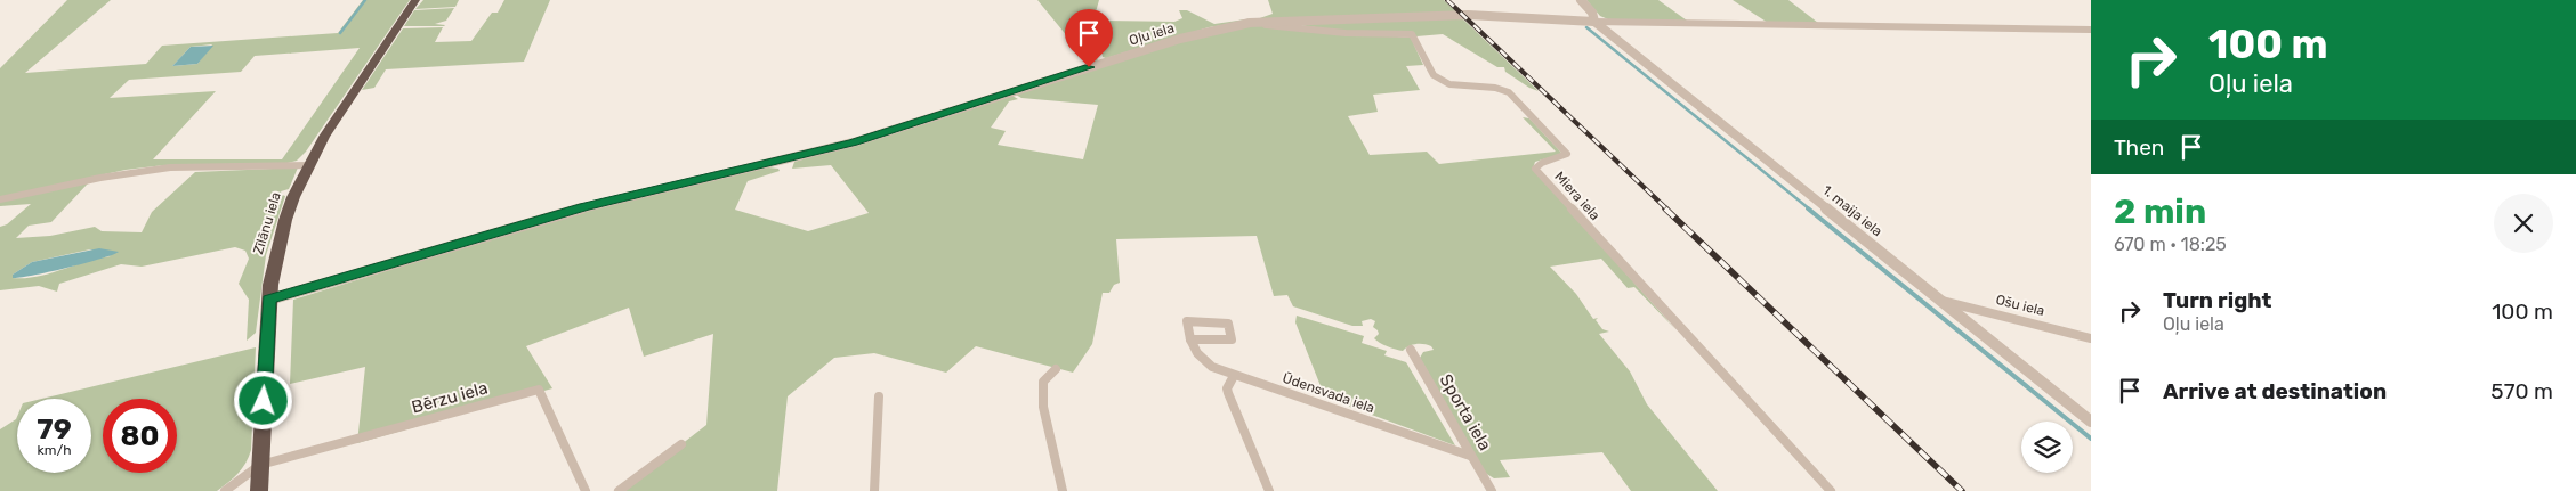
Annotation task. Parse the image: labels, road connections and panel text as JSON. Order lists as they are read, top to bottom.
{
  "streets": {
    "highway": ["Zīlānu iela"],
    "street": [
      "Oļu iela",
      "Miera iela",
      "1. maija iela",
      "Ošu iela",
      "Ūdensvada iela",
      "Bērzu iela",
      "Sporta iela"
    ]
  },
  "crossings": [
    ["Oļu iela", "Miera iela"],
    ["Oļu iela", "1. maija iela"],
    ["Oļu iela", "Zīlānu iela"],
    ["1. maija iela", "Ošu iela"],
    ["Zīlānu iela", "Bērzu iela"],
    ["Ūdensvada iela", "Sporta iela"]
  ],
  "page": {
    "turn": ["100 m", "Oļu iela"],
    "then": "Then",
    "heading": ["2 min", "670 m · 18:25"],
    "list": [
      {
        "name": "Turn right",
        "note": "Oļu iela",
        "value": "100 m"
      },
      {
        "name": "Arrive at destination",
        "value": "570 m"
      }
    ],
    "speed": "79 km/h",
    "limit": "80"
  }
}
